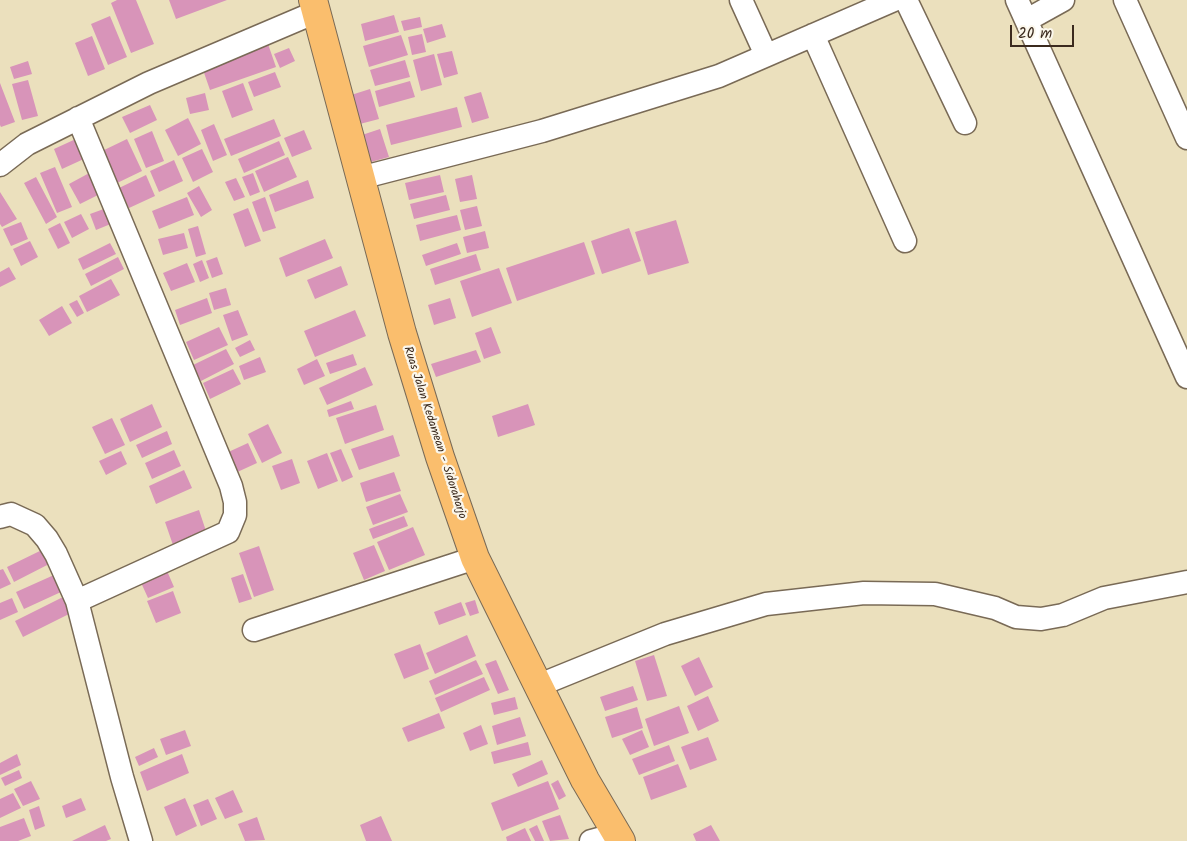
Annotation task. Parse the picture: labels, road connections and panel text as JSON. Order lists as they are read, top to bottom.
{
  "streets": {
    "main road": ["Ruas Jalan Kedamean - Sidoraharjo"]
  },
  "scale_bar": "20 m"
}
